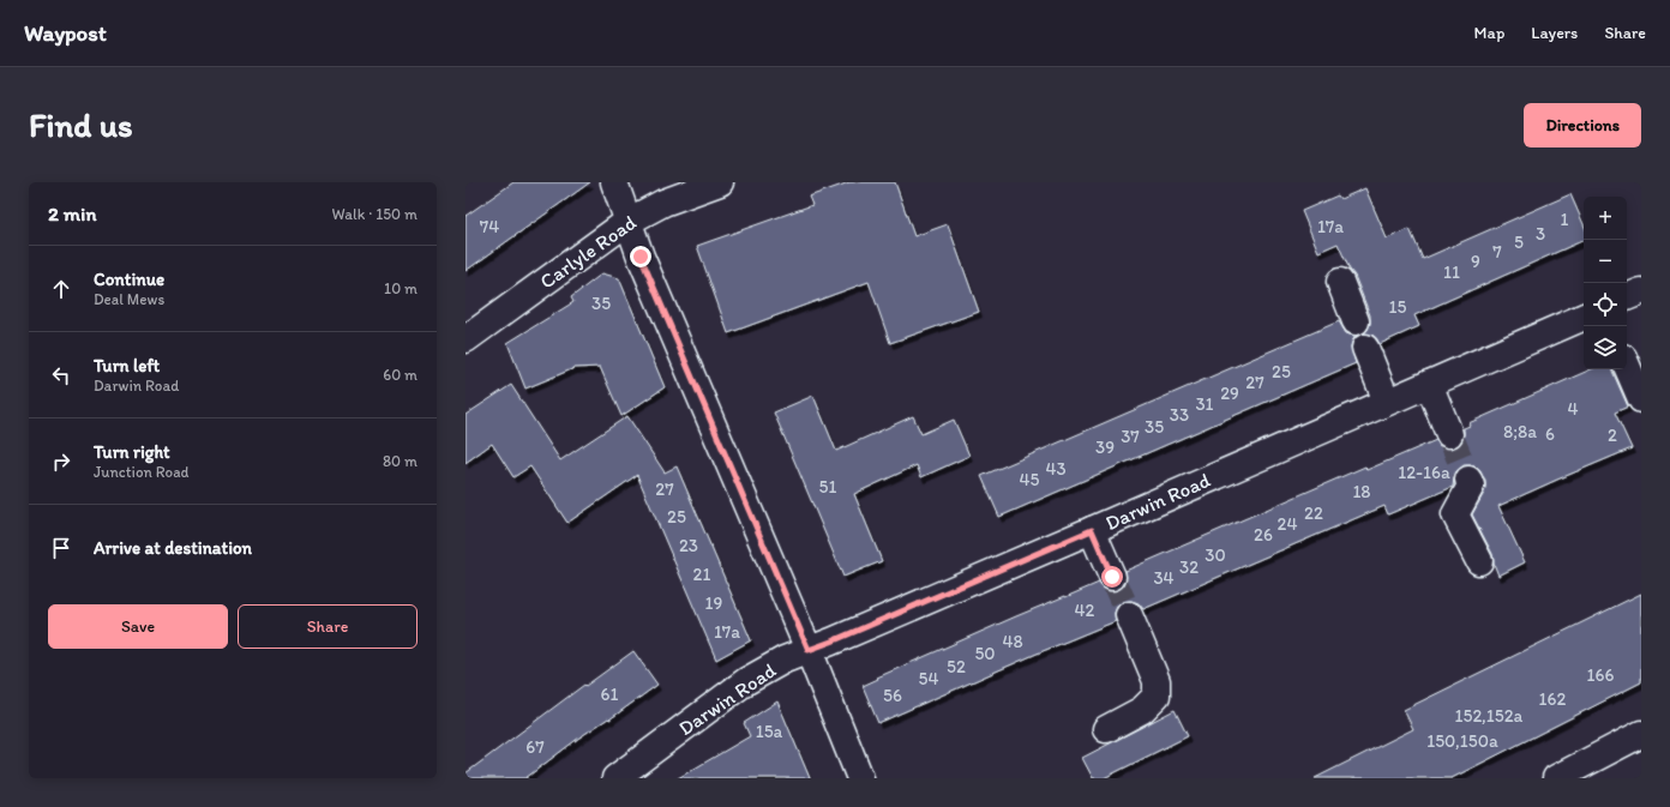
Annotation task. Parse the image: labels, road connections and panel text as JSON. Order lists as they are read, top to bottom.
{
  "streets": {
    "street": ["Carlyle Road", "Darwin Road"]
  },
  "house_numbers": [
    "1",
    "74",
    "17a",
    "3",
    "5",
    "7",
    "9",
    "11",
    "35",
    "15",
    "25",
    "27",
    "29",
    "31",
    "4",
    "33",
    "35",
    "8;8a",
    "6",
    "2",
    "37",
    "39",
    "43",
    "12-16a",
    "45",
    "51",
    "27",
    "18",
    "22",
    "25",
    "24",
    "26",
    "23",
    "30",
    "32",
    "21",
    "34",
    "19",
    "42",
    "17a",
    "48",
    "50",
    "52",
    "166",
    "54",
    "61",
    "56",
    "162",
    "152,152a",
    "15a",
    "150,150a",
    "67"
  ],
  "page": {
    "header": "Waypost",
    "nav": ["Map", "Layers", "Share"],
    "buttons": [
      "Directions",
      ["Save", "Share"]
    ],
    "title": "Find us",
    "heading": ["2 min", "Walk · 150 m"],
    "map_buttons": ["+", "−"],
    "list": [
      ["Continue", "Deal Mews", "10 m"],
      ["Turn left", "Darwin Road", "60 m"],
      ["Turn right", "Junction Road", "80 m"],
      "Arrive at destination"
    ]
  }
}
